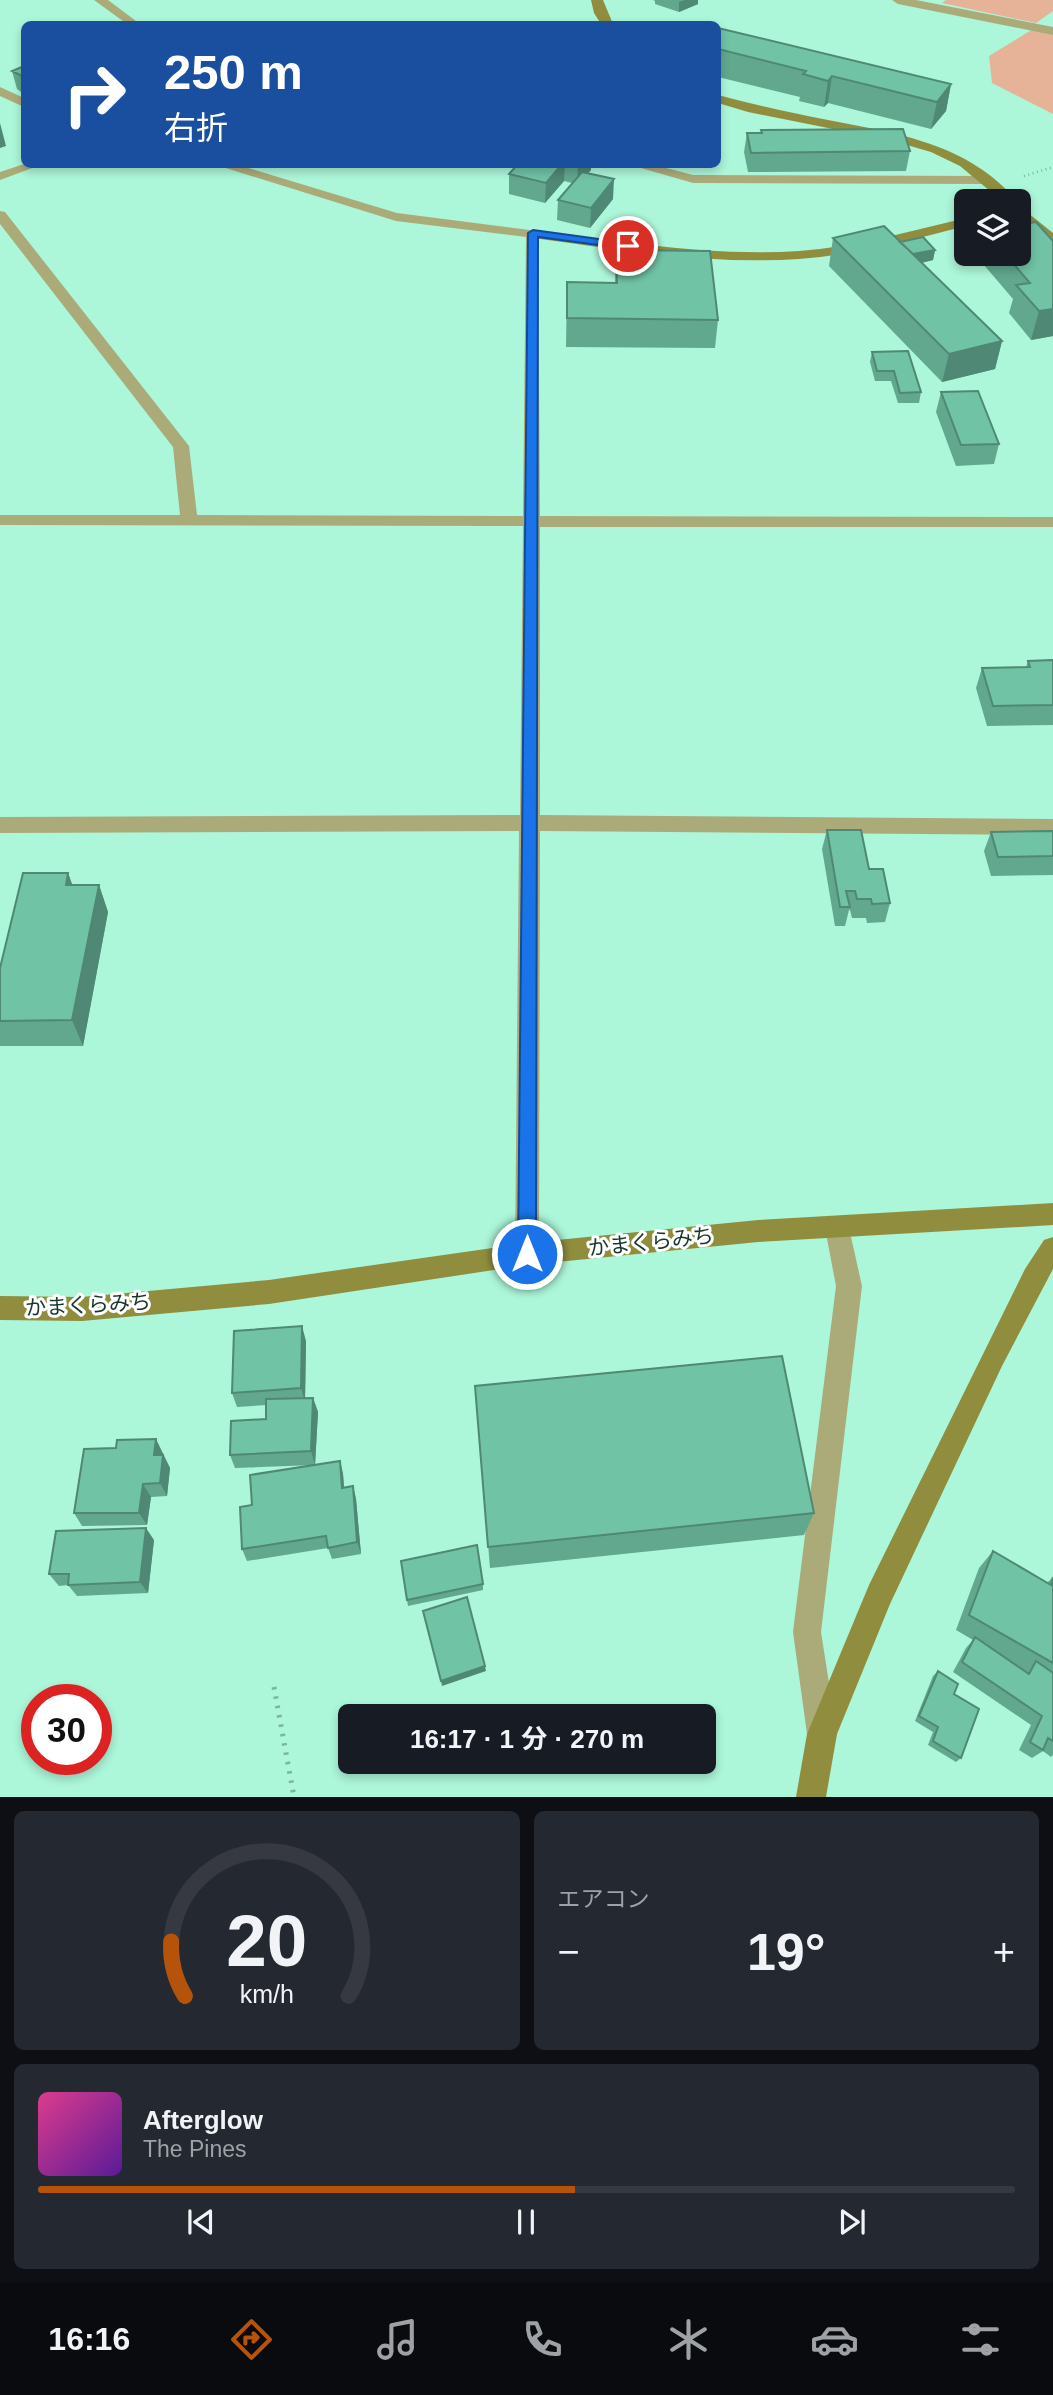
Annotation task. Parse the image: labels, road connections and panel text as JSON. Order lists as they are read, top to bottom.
{
  "streets": {
    "street": ["かまくらみち"]
  },
  "page": {
    "turn": ["250 m", "右折"],
    "limit": "30",
    "trip": "16:17 · 1 分 · 270 m",
    "tile": "エアコン",
    "heat": ["−", "19°", "+"],
    "song": ["Afterglow", "The Pines"],
    "tabs": "16:16",
    "gauge": ["20", "km/h"]
  }
}
